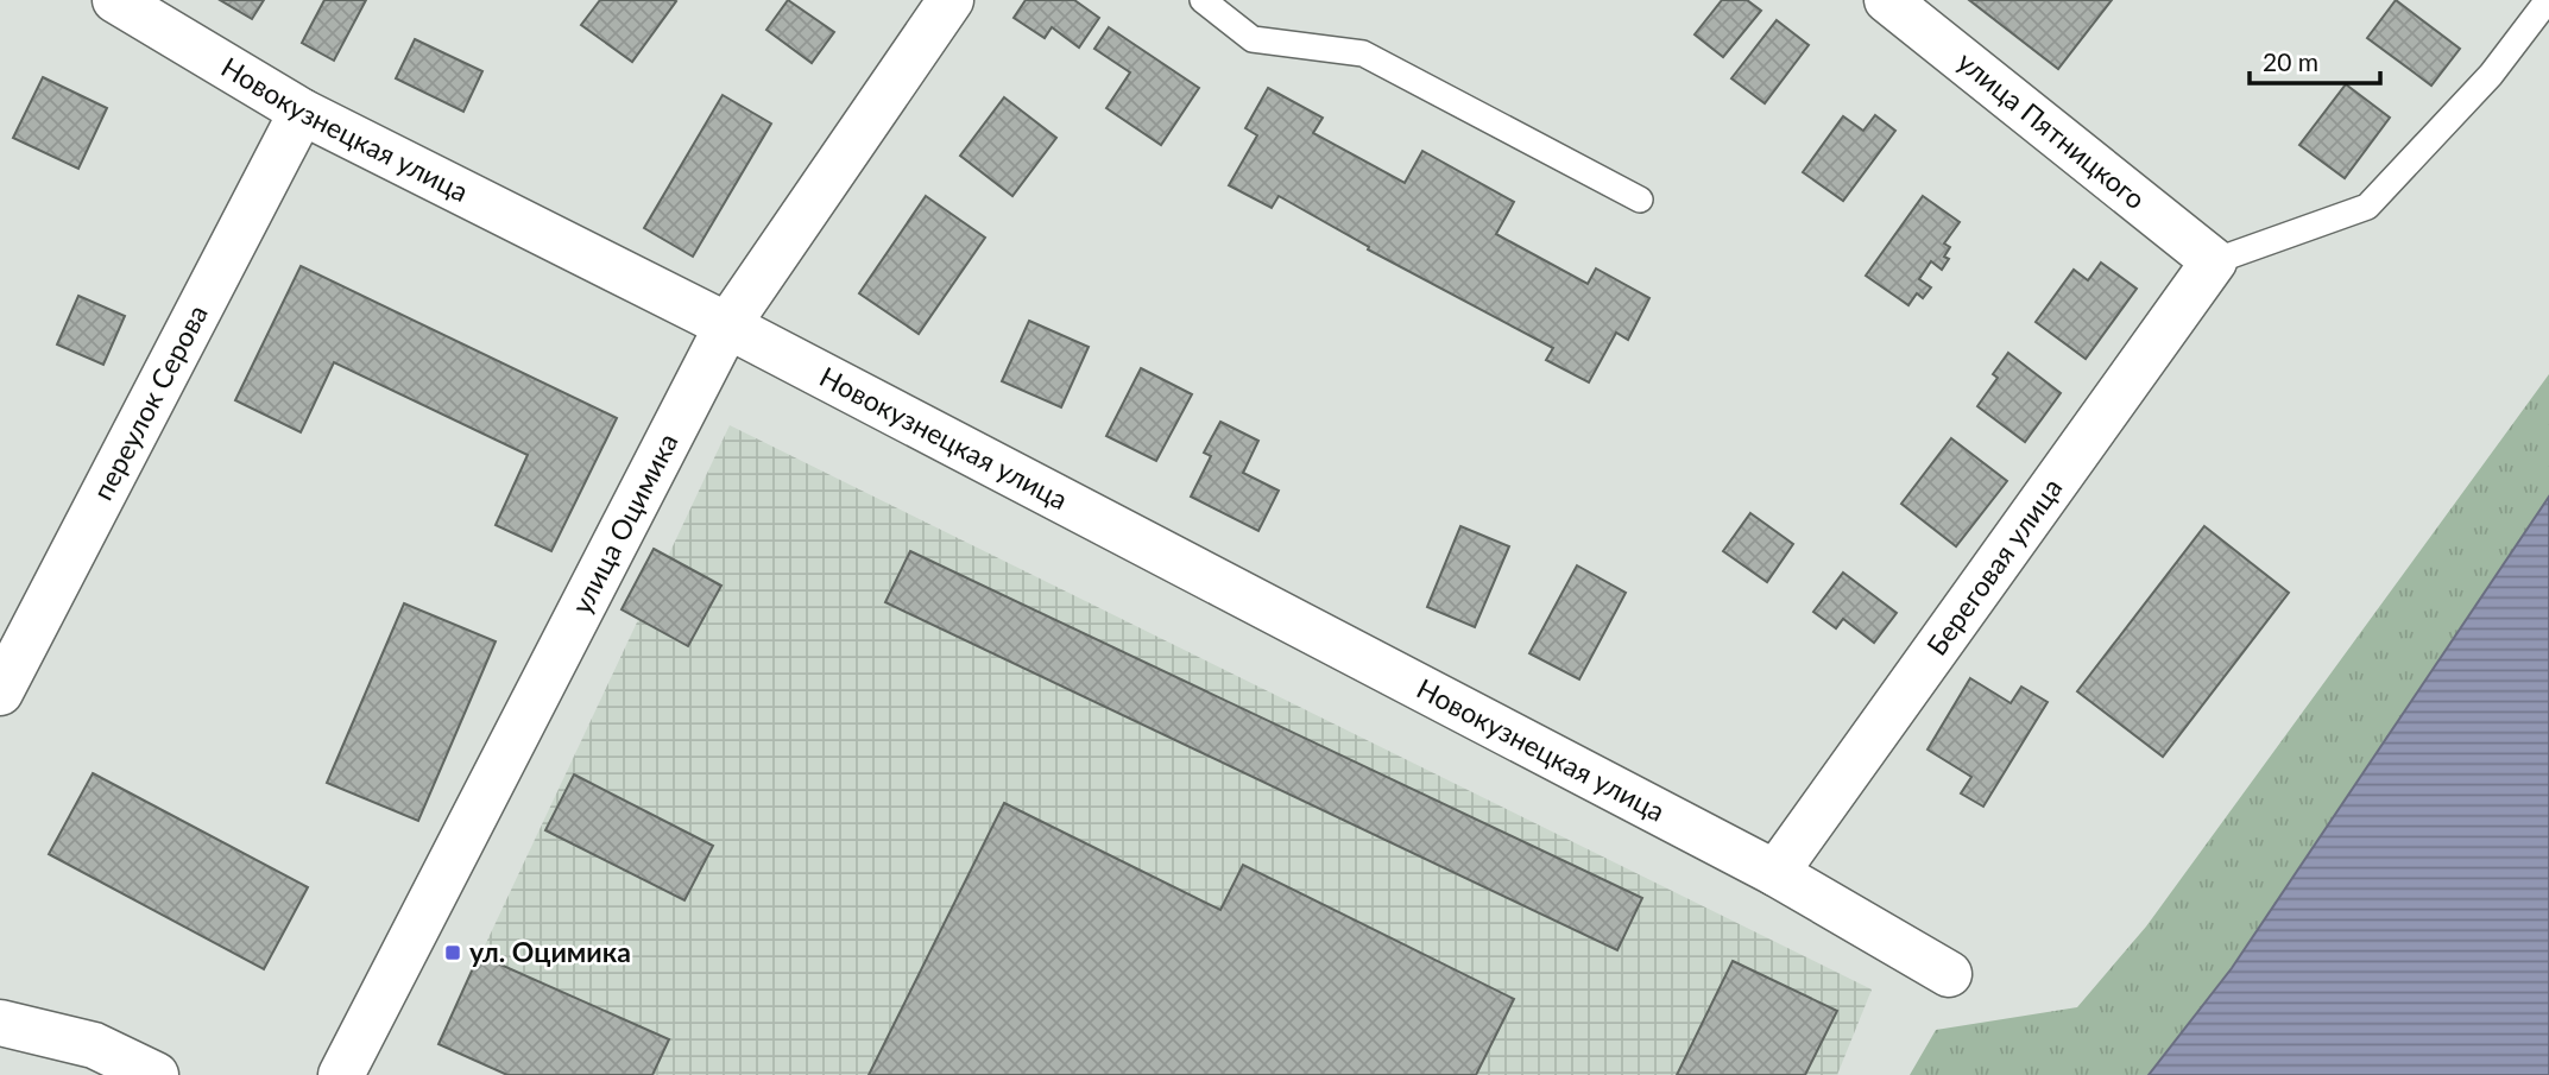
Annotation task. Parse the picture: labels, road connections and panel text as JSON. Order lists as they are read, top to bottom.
{
  "streets": {
    "street": [
      "Новокузнецкая улица",
      "улица Пятницкого",
      "переулок Серова",
      "улица Оцимика",
      "Береговая улица"
    ]
  },
  "crossings": [
    ["Новокузнецкая улица", "переулок Серова"],
    ["Новокузнецкая улица", "улица Оцимика"],
    ["Новокузнецкая улица", "Береговая улица"],
    ["улица Пятницкого", "Береговая улица"]
  ],
  "places": {
    "transit": ["ул. Оцимика"]
  },
  "scale_bar": "20 m"
}
